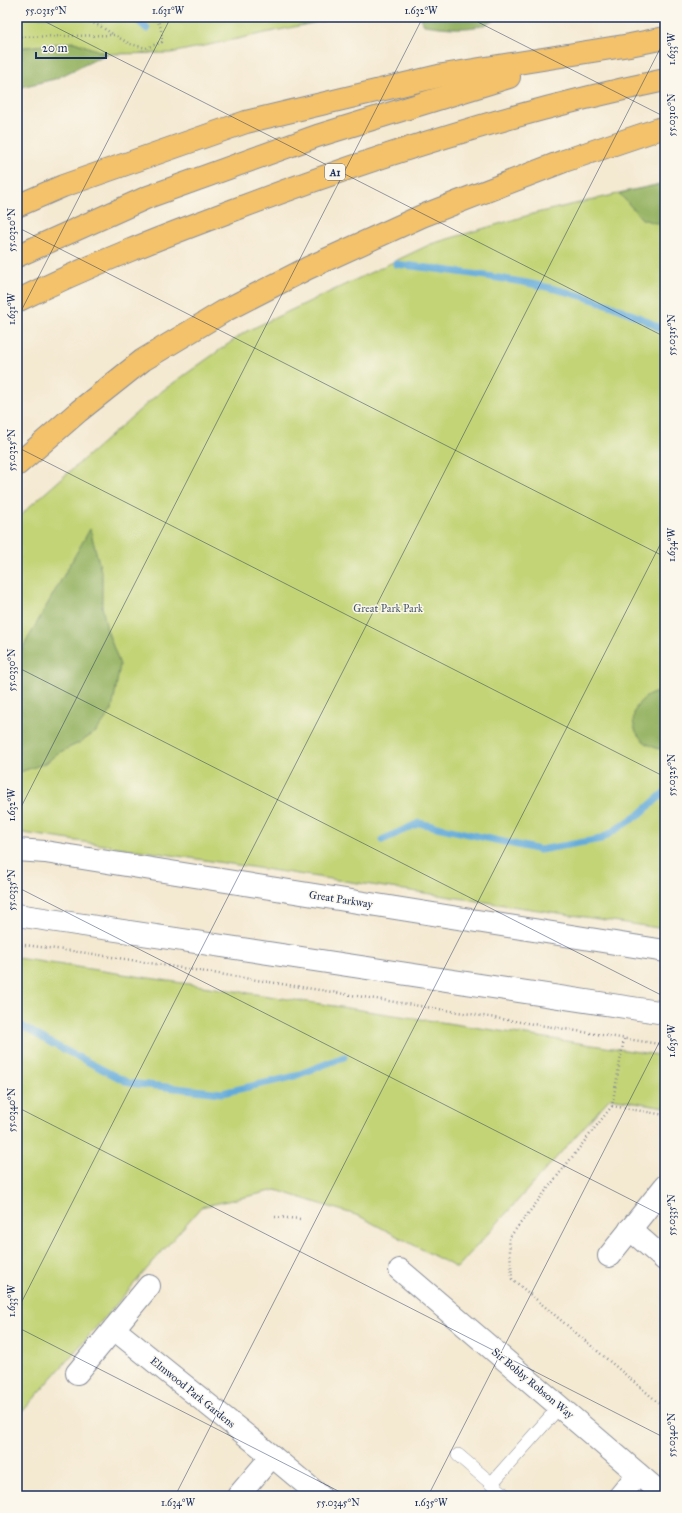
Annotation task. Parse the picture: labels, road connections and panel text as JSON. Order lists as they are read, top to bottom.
{
  "streets": {
    "highway": ["A1"],
    "street": ["Great Parkway", "Sir Bobby Robson Way", "Elmwood Park Gardens"]
  },
  "parks": ["Great Park Park"],
  "scale_bar": "20 m",
  "coordinates": [
    "55.0315°N",
    "1.631°W",
    "1.632°W",
    "1.633°W",
    "55.0310°N",
    "55.0320°N",
    "55.0325°N",
    "1.634°W",
    "55.0330°N",
    "55.0335°N",
    "1.635°W",
    "55.0340°N",
    "55.0345°N"
  ]
}
